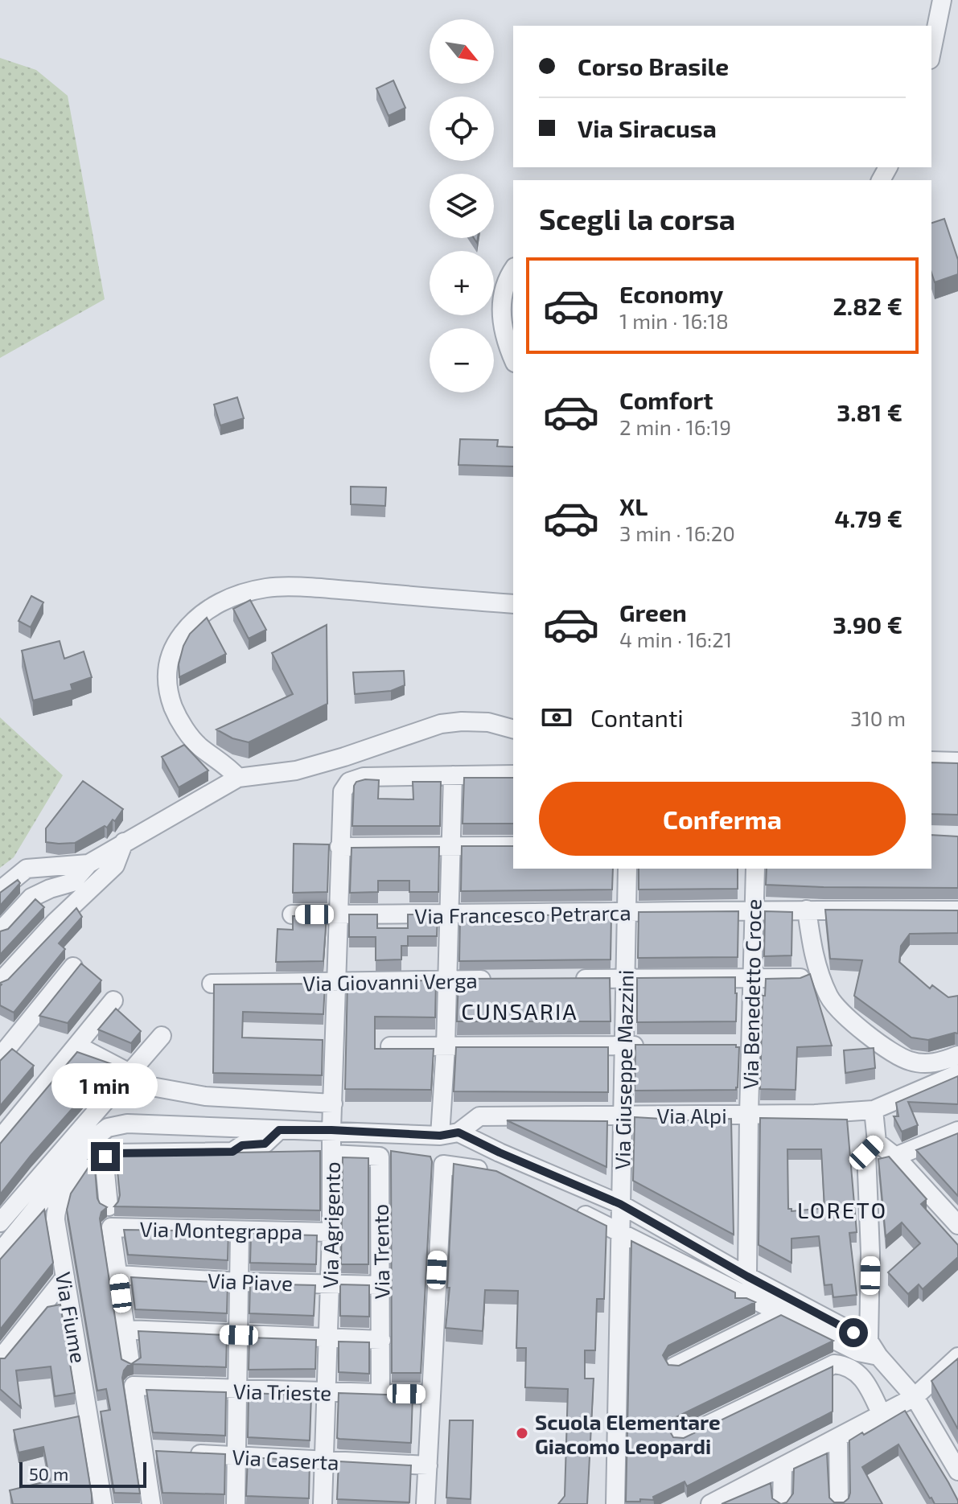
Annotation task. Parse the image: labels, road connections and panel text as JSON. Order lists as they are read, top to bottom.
{
  "streets": {
    "street": [
      "Via Francesco Petrarca",
      "Via Giovanni Verga",
      "Via Benedetto Croce",
      "Via Giuseppe Mazzini",
      "Via Alpi",
      "Via Agrigento",
      "Via Montegrappa",
      "Via Trento",
      "Via Piave",
      "Via Fiume",
      "Via Trieste",
      "Via Caserta"
    ]
  },
  "crossings": [
    ["Via Francesco Petrarca", "Via Benedetto Croce"],
    ["Via Francesco Petrarca", "Via Giuseppe Mazzini"],
    ["Via Francesco Petrarca", "Via Agrigento"],
    ["Via Giovanni Verga", "Via Agrigento"],
    ["Via Benedetto Croce", "Via Alpi"],
    ["Via Giuseppe Mazzini", "Via Alpi"],
    ["Via Agrigento", "Via Montegrappa"],
    ["Via Agrigento", "Via Trento"],
    ["Via Agrigento", "Via Piave"],
    ["Via Agrigento", "Via Trieste"],
    ["Via Agrigento", "Via Caserta"],
    ["Via Montegrappa", "Via Piave"],
    ["Via Trento", "Via Piave"],
    ["Via Trento", "Via Trieste"],
    ["Via Trieste", "Via Caserta"]
  ],
  "districts": ["CUNSARIA", "LORETO"],
  "places": ["Scuola Elementare Giacomo Leopardi"],
  "scale_bar": "50 m",
  "north": "bottom right",
  "page": {
    "map_buttons": ["+", "−"],
    "banner": ["Corso Brasile", "Via Siracusa"],
    "heading": "Scegli la corsa",
    "list": [
      {
        "name": "Economy",
        "note": "1 min · 16:18",
        "value": "2.82 €"
      },
      {
        "name": "Comfort",
        "note": "2 min · 16:19",
        "value": "3.81 €"
      },
      {
        "name": "XL",
        "note": "3 min · 16:20",
        "value": "4.79 €"
      },
      {
        "name": "Green",
        "note": "4 min · 16:21",
        "value": "3.90 €"
      }
    ],
    "pay": ["Contanti", "310 m"],
    "buttons": "Conferma",
    "bubble": "1 min",
    "scale": "50 m"
  }
}
